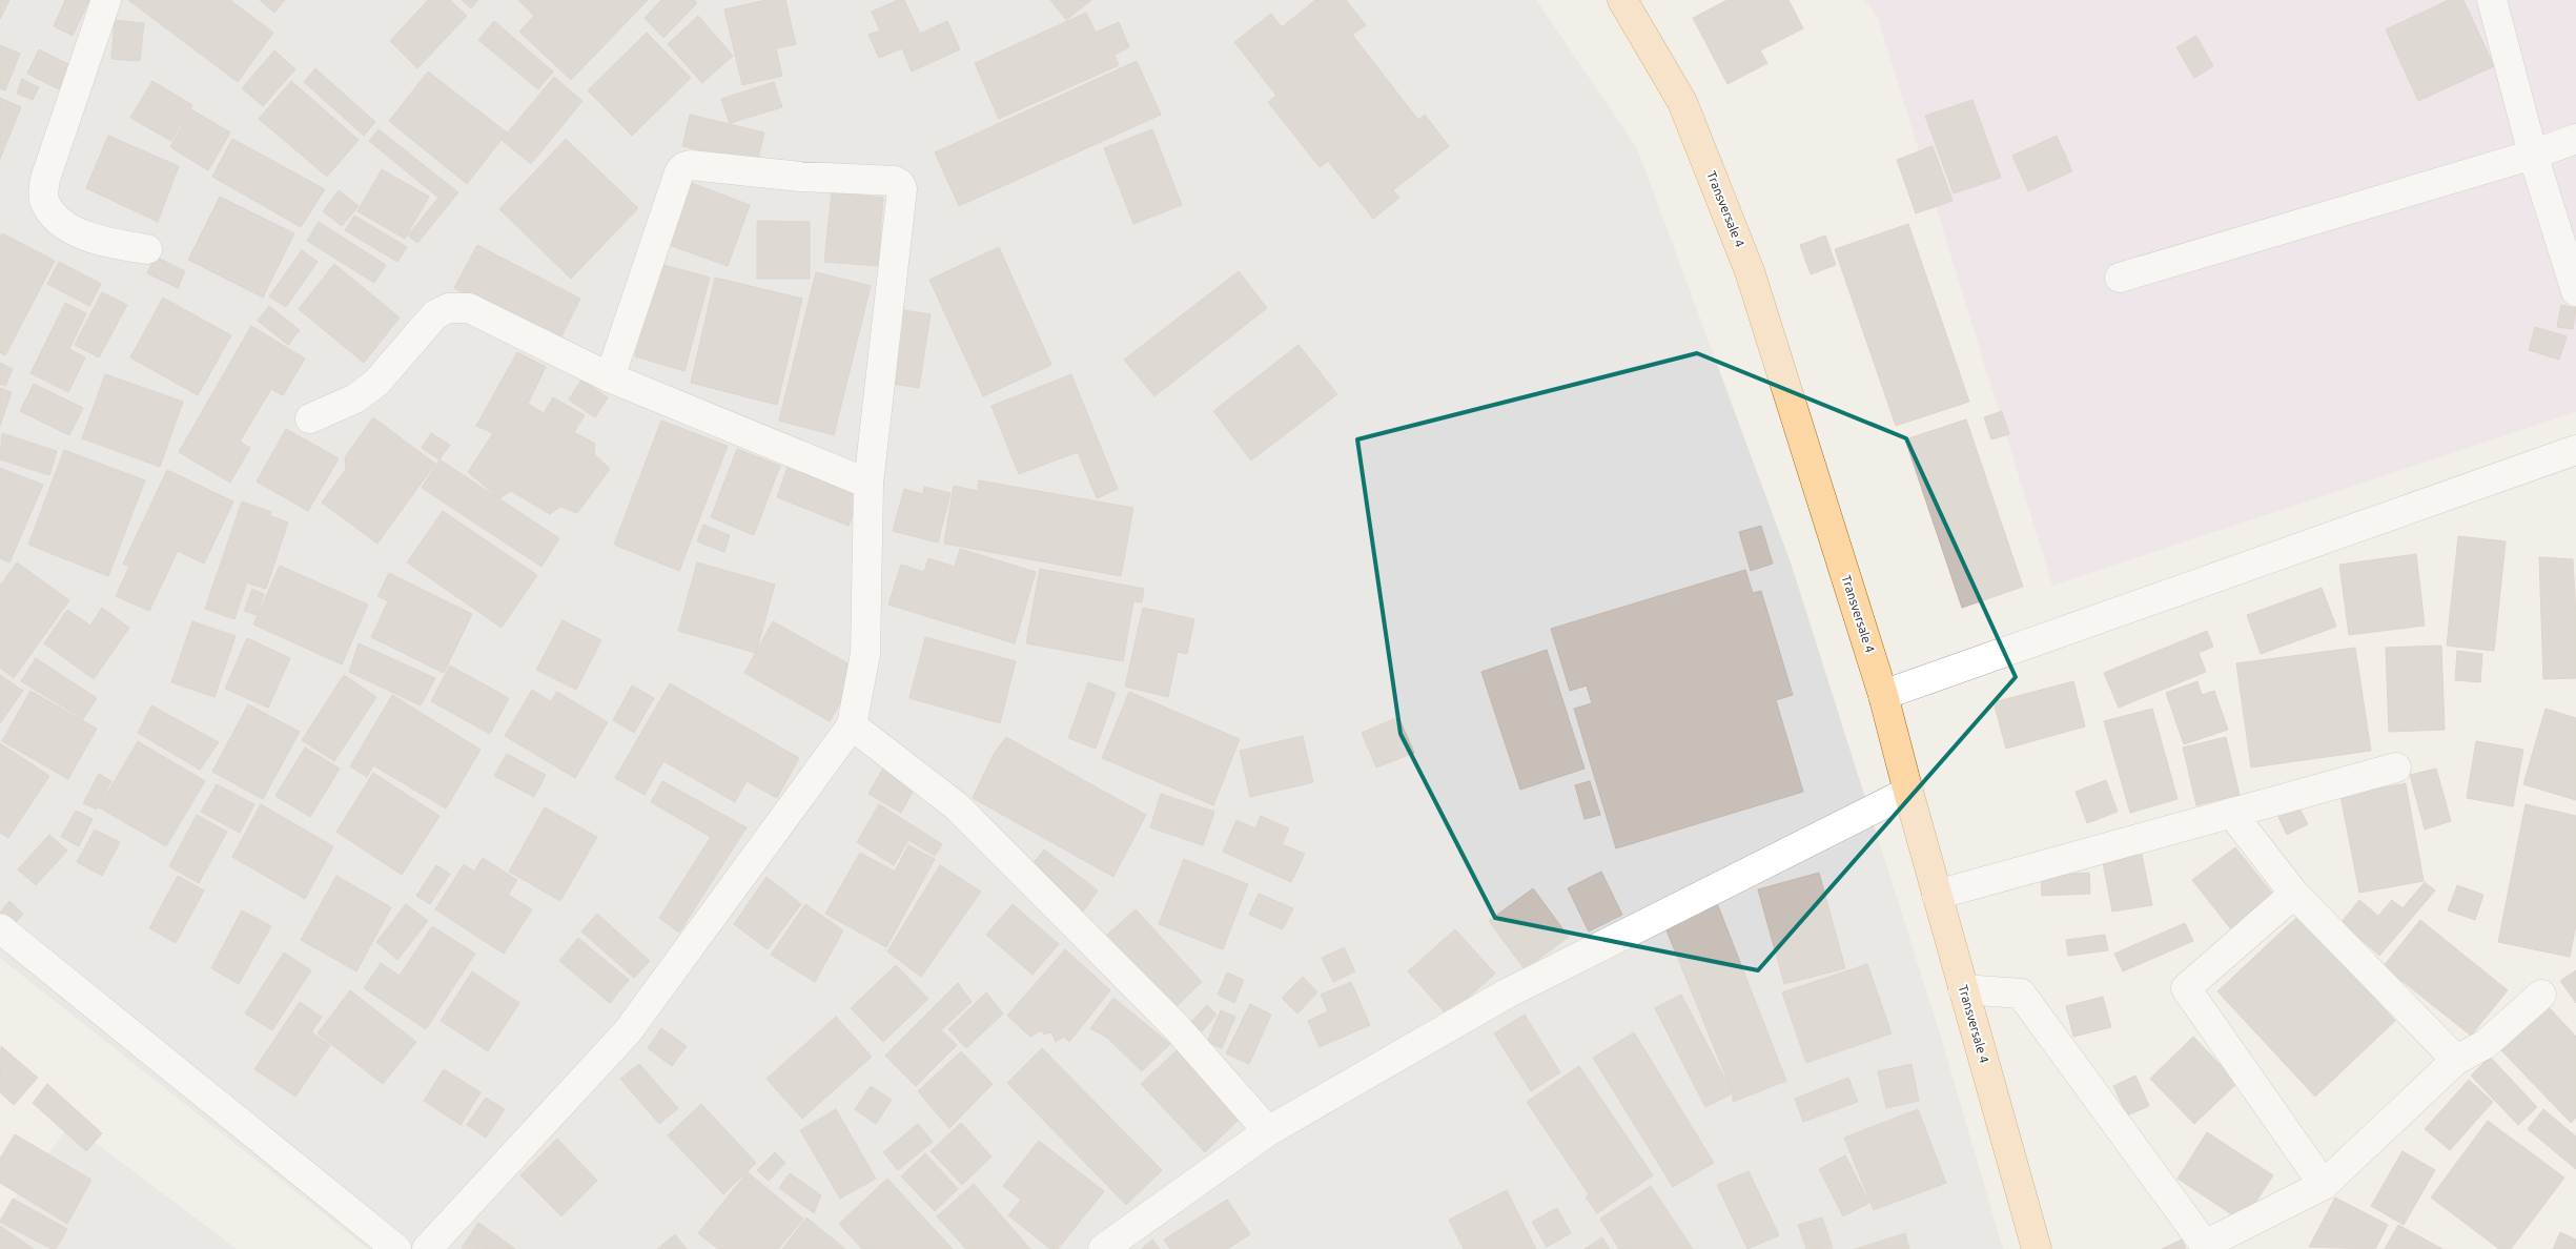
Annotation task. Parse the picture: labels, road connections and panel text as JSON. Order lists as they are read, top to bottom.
{
  "streets": {
    "main road": ["Transversale 4"]
  }
}
